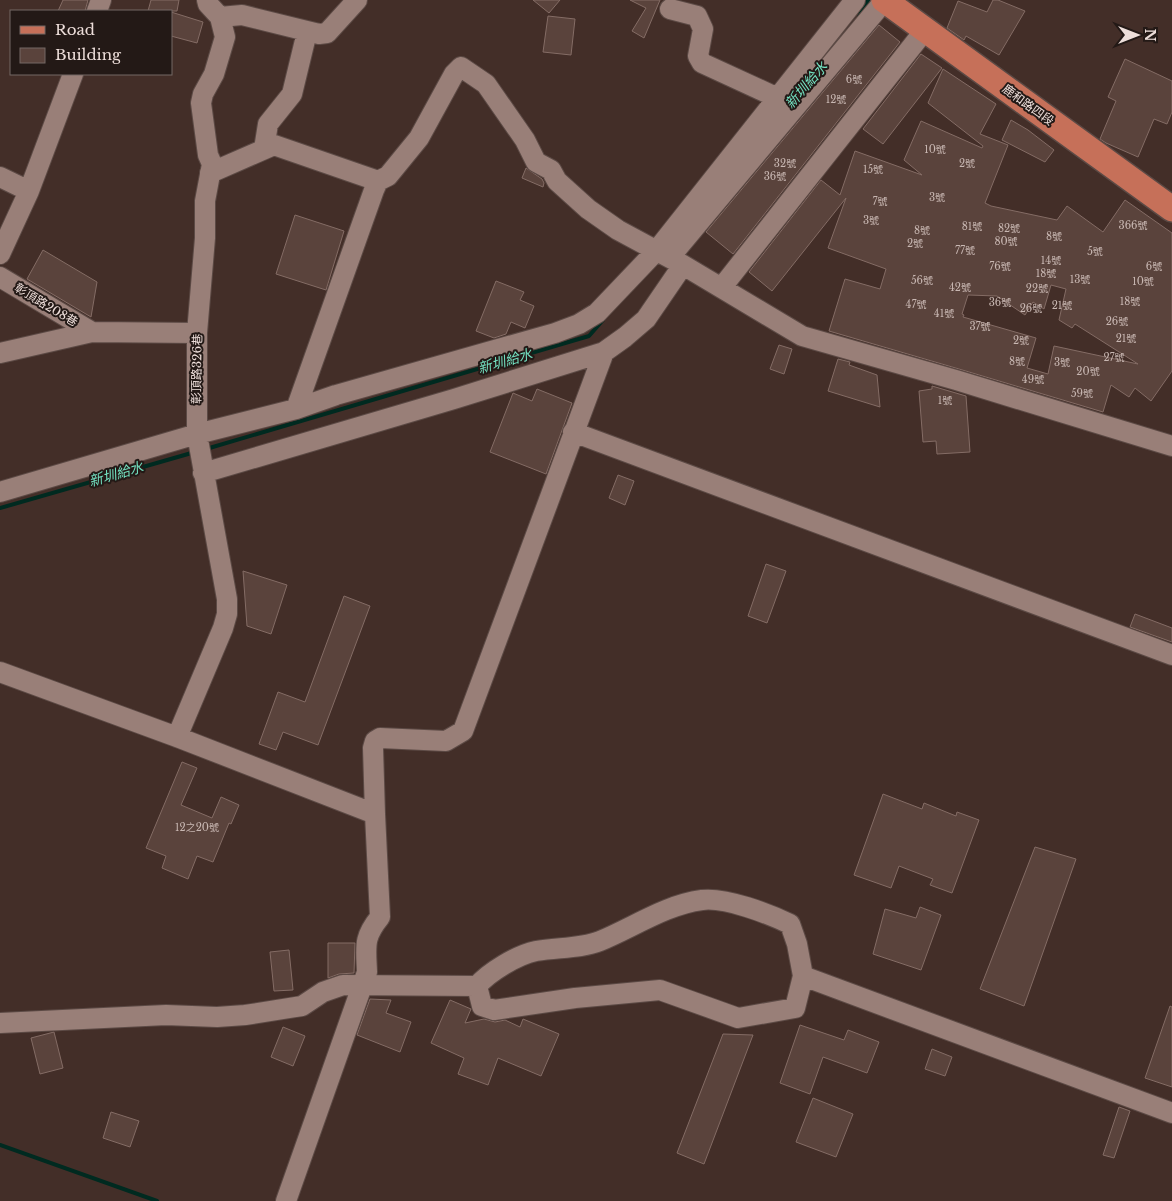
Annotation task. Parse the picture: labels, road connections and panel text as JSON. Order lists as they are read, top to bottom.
{
  "streets": {
    "main road": ["鹿和路四段"],
    "street": ["彰頂路208巷", "彰頂路326巷"]
  },
  "water": ["新圳給水"],
  "house_numbers": [
    "6號",
    "12號",
    "10號",
    "32號",
    "2號",
    "15號",
    "36號",
    "3號",
    "7號",
    "3號",
    "366號",
    "81號",
    "82號",
    "8號",
    "8號",
    "80號",
    "2號",
    "77號",
    "5號",
    "14號",
    "76號",
    "6號",
    "18號",
    "13號",
    "56號",
    "10號",
    "42號",
    "22號",
    "18號",
    "36號",
    "47號",
    "21號",
    "26號",
    "41號",
    "26號",
    "37號",
    "21號",
    "2號",
    "27號",
    "8號",
    "3號",
    "20號",
    "49號",
    "59號",
    "1號",
    "12之20號"
  ],
  "legend": ["Road", "Building"],
  "north": "right"
}
